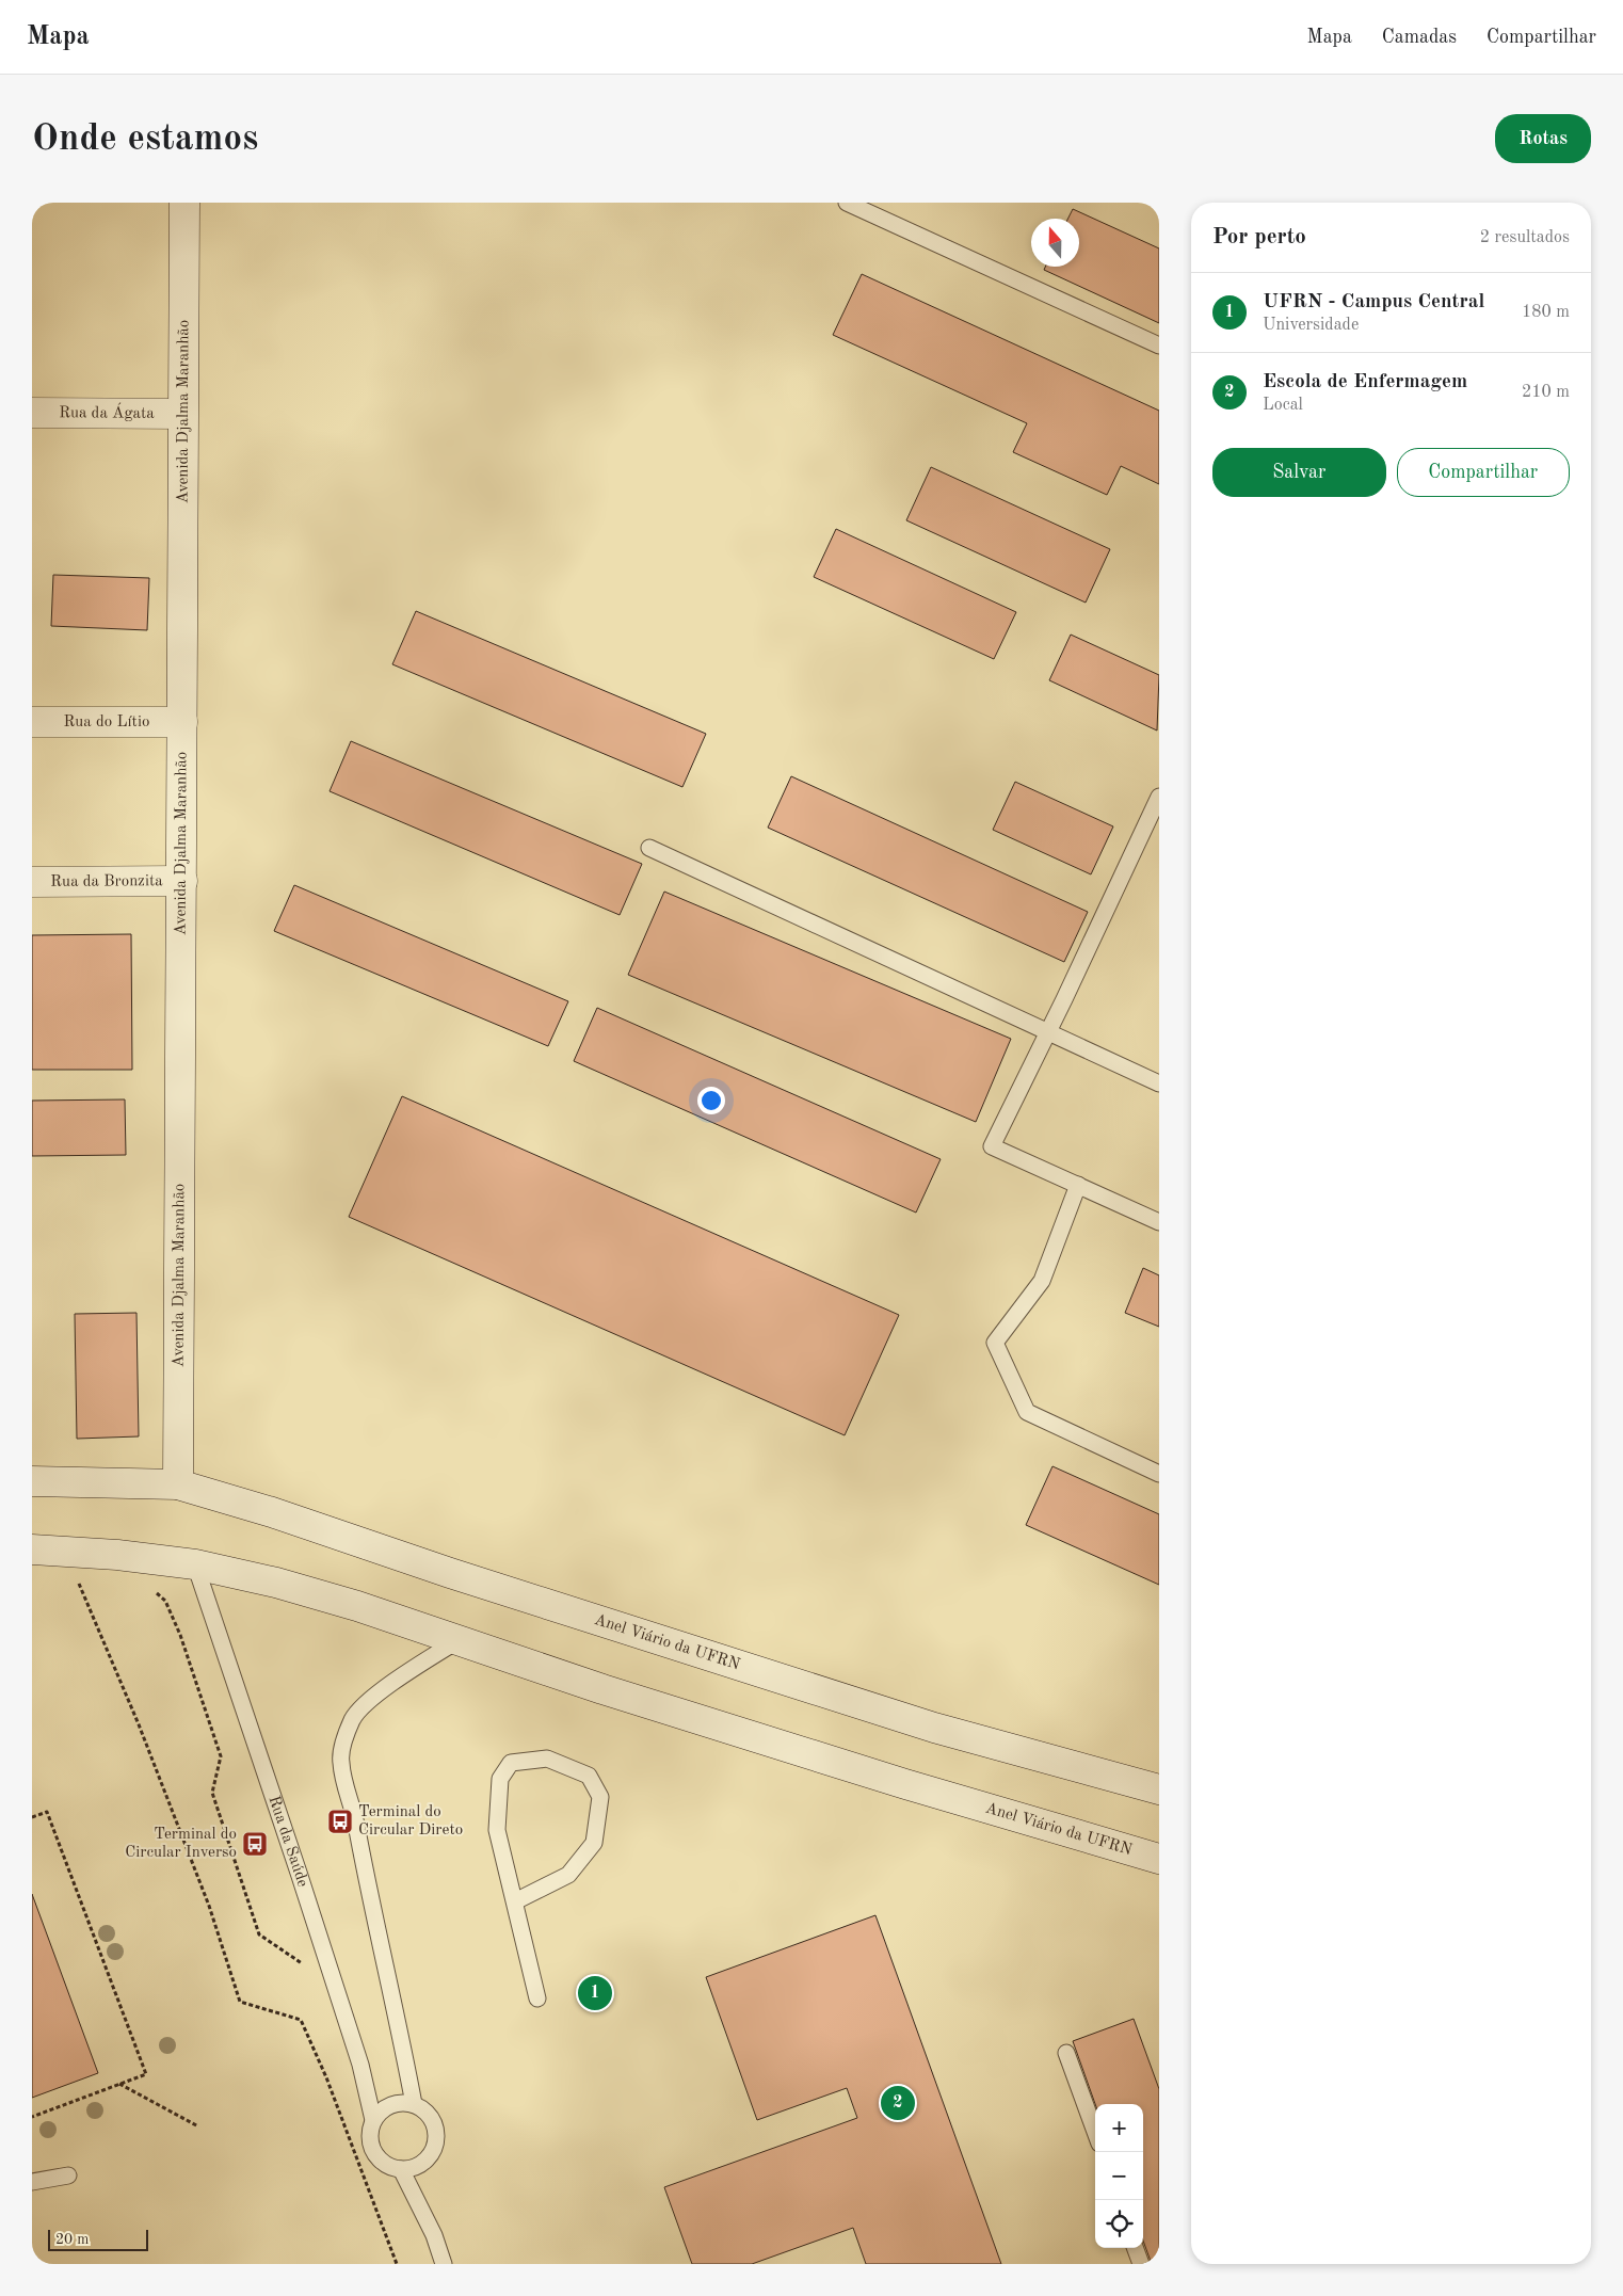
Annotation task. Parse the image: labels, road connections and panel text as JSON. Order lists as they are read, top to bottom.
{
  "streets": {
    "main road": [
      "Avenida Djalma Maranhão",
      "Rua da Ágata",
      "Rua do Lítio",
      "Rua da Bronzita",
      "Anel Viário da UFRN"
    ],
    "lane": ["Rua da Saúde"]
  },
  "crossings": [
    ["Avenida Djalma Maranhão", "Rua da Ágata"],
    ["Avenida Djalma Maranhão", "Rua do Lítio"],
    ["Avenida Djalma Maranhão", "Rua da Bronzita"],
    ["Avenida Djalma Maranhão", "Anel Viário da UFRN"],
    ["Anel Viário da UFRN", "Rua da Saúde"]
  ],
  "places": {
    "bus stop": ["Terminal do Circular Direto", "Terminal do Circular Inverso"]
  },
  "scale_bar": "20 m",
  "north": "top",
  "page": {
    "header": "Mapa",
    "nav": ["Mapa", "Camadas", "Compartilhar"],
    "buttons": [
      "Rotas",
      ["Salvar", "Compartilhar"]
    ],
    "title": "Onde estamos",
    "heading": ["Por perto", "2 resultados"],
    "list": [
      {
        "mark": "1",
        "name": "UFRN - Campus Central",
        "note": "Universidade",
        "value": "180 m"
      },
      {
        "mark": "2",
        "name": "Escola de Enfermagem",
        "note": "Local",
        "value": "210 m"
      }
    ],
    "pins": ["1", "2"],
    "map_buttons": ["+", "−"],
    "scale": "20 m"
  }
}
